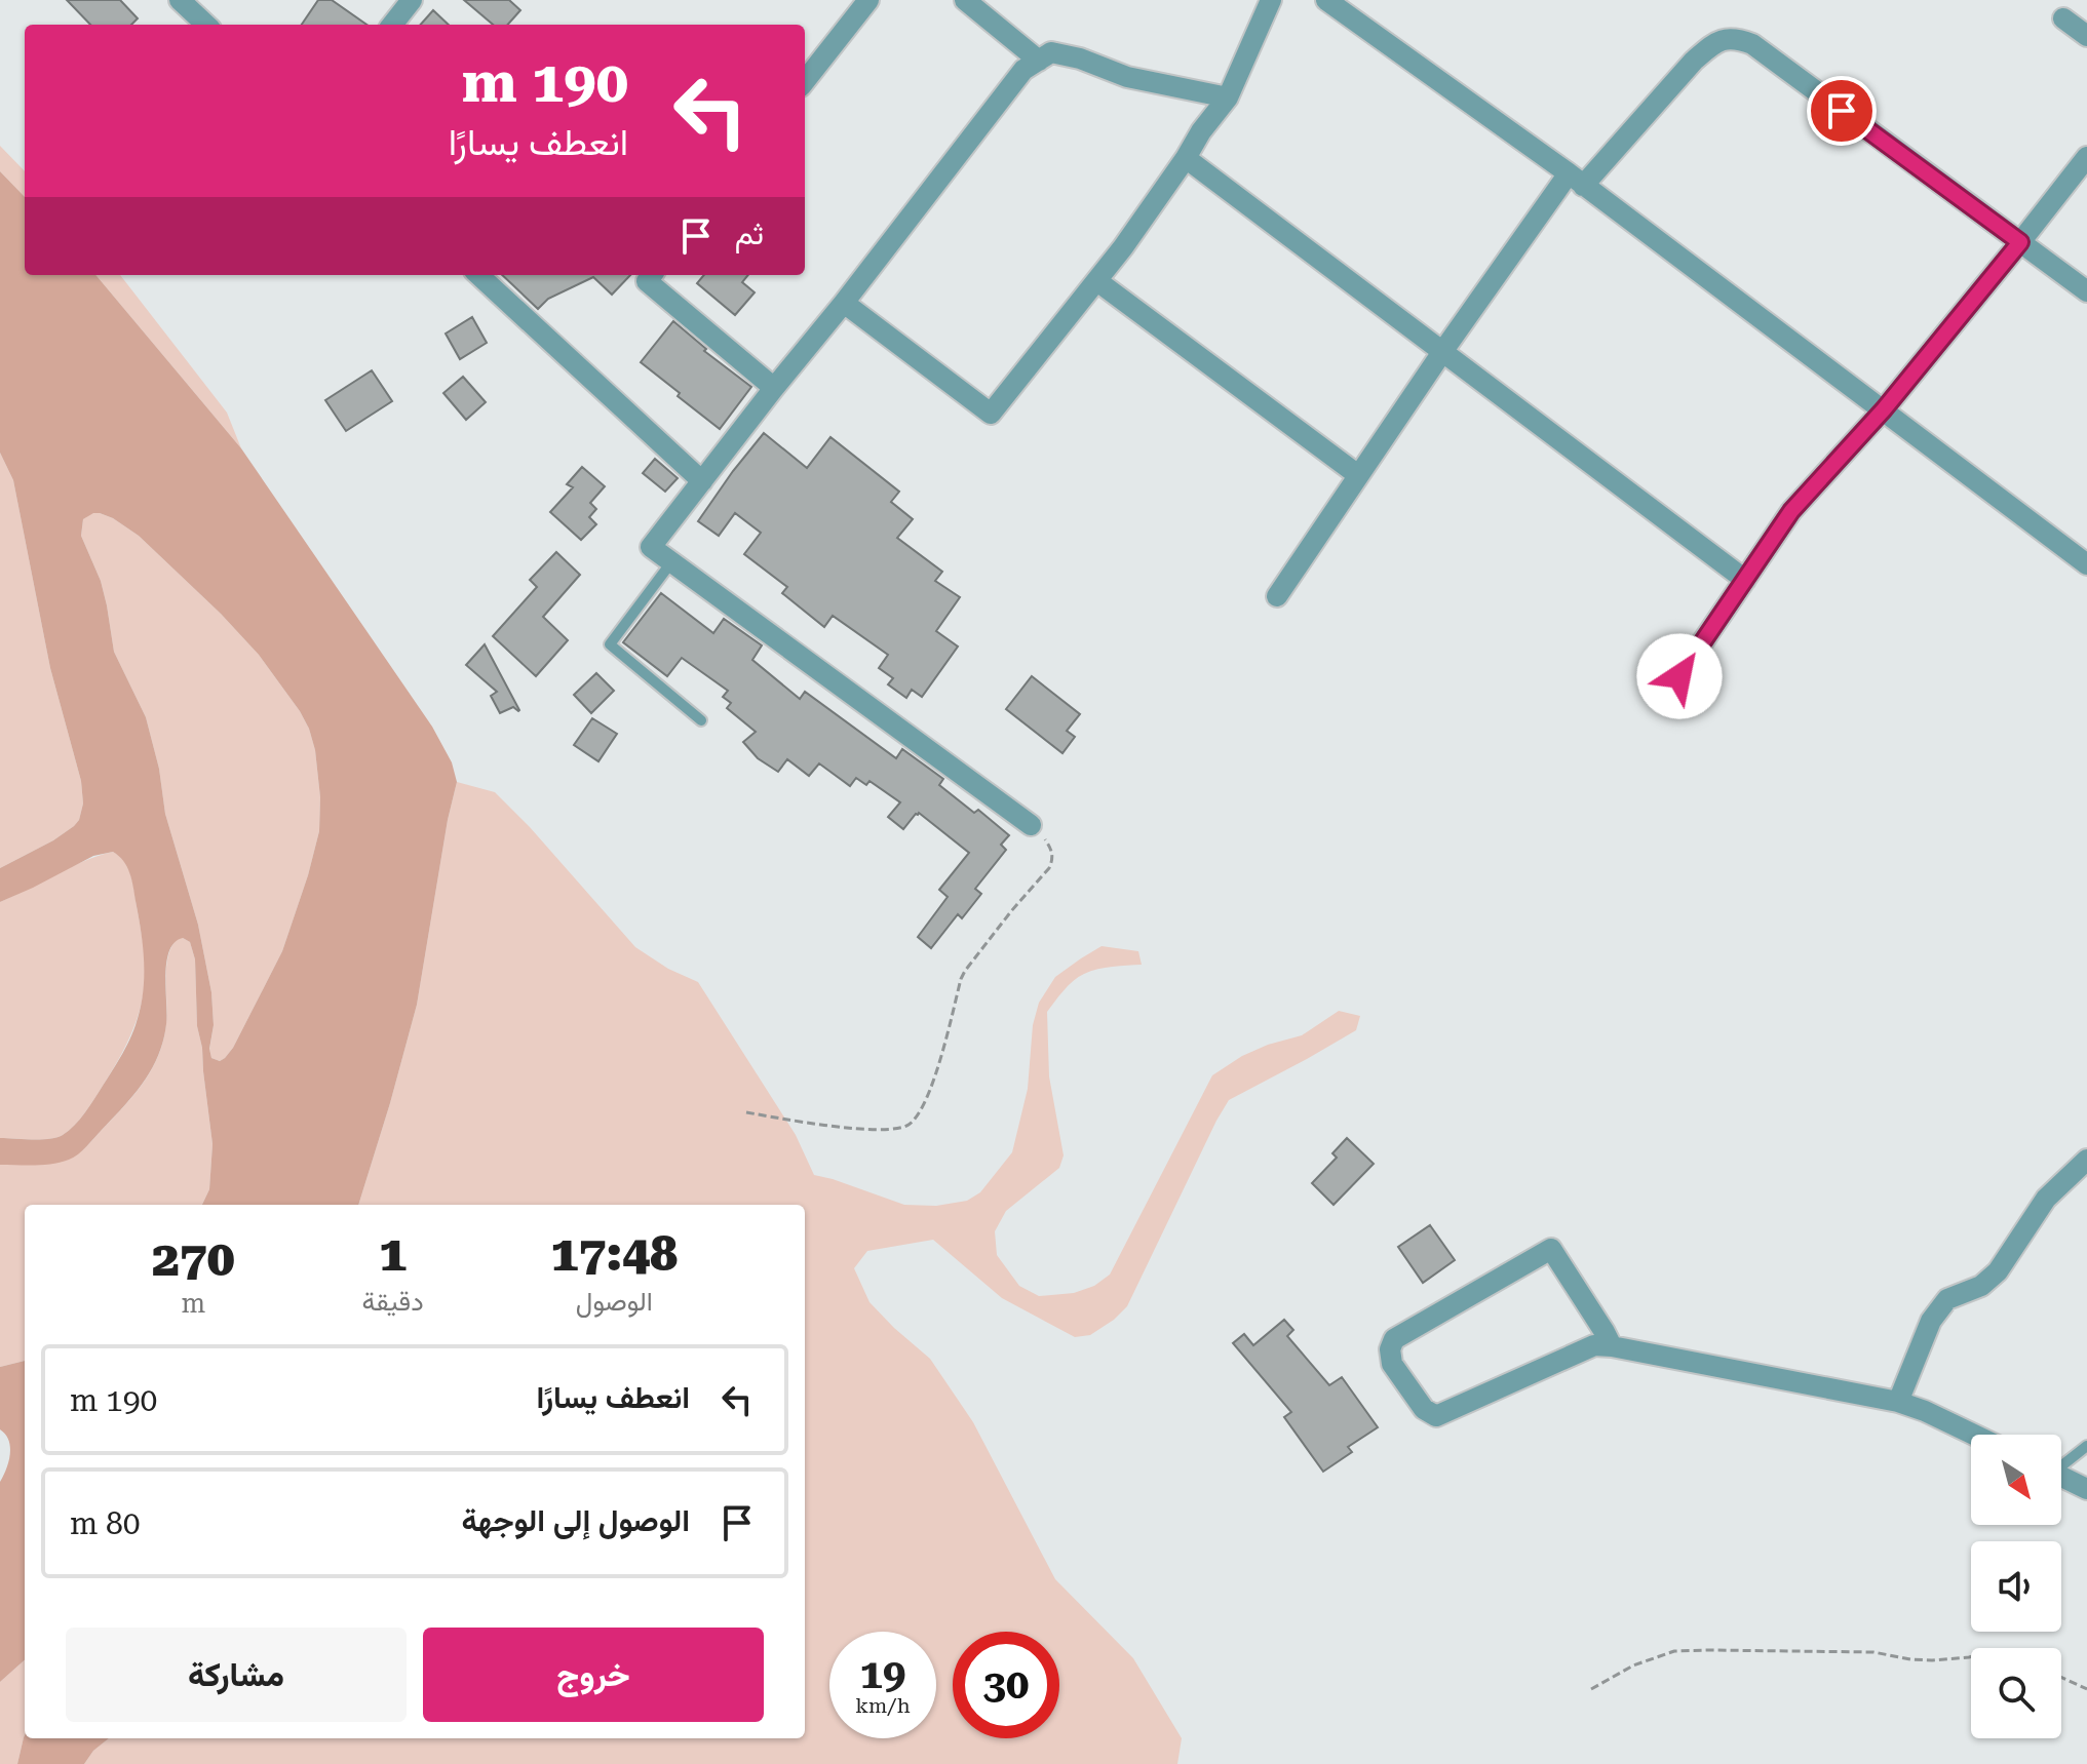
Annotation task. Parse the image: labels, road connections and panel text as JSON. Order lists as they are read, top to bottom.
{
  "north": "bottom right",
  "page": {
    "turn": ["190 m", "انعطف يسارًا"],
    "then": "ثم",
    "eta": [
      "17:48",
      "الوصول",
      "1",
      "دقيقة",
      "270",
      "m"
    ],
    "list": [
      {
        "name": "انعطف يسارًا",
        "value": "190 m"
      },
      {
        "name": "الوصول إلى الوجهة",
        "value": "80 m"
      }
    ],
    "buttons": ["خروج", "مشاركة"],
    "speed": "19 km/h",
    "limit": "30"
  }
}
